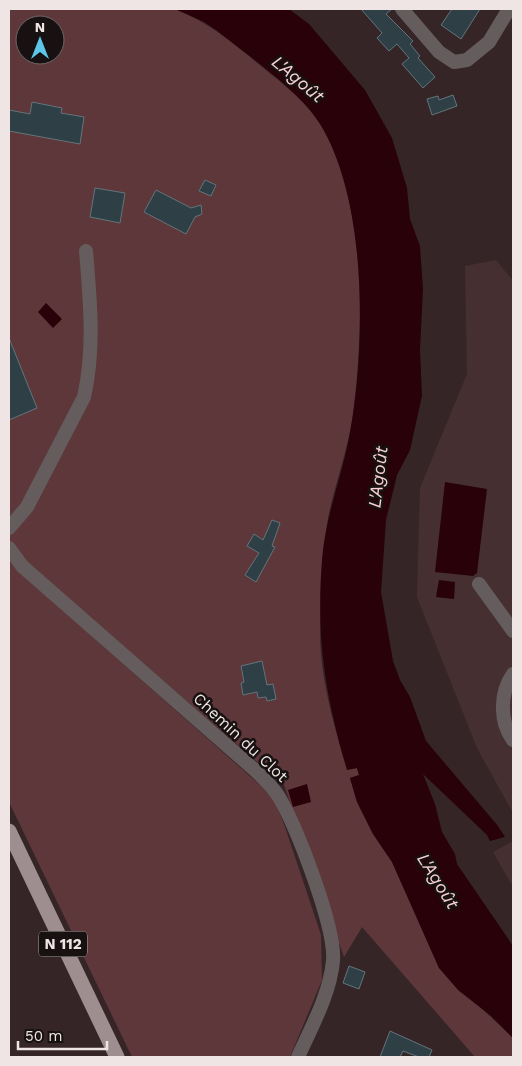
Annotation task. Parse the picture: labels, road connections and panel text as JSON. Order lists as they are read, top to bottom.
{
  "streets": {
    "main road": ["N 112"],
    "street": ["Chemin du Clot"]
  },
  "water": ["L'Agoût"],
  "scale_bar": "50 m",
  "north": "top"
}
